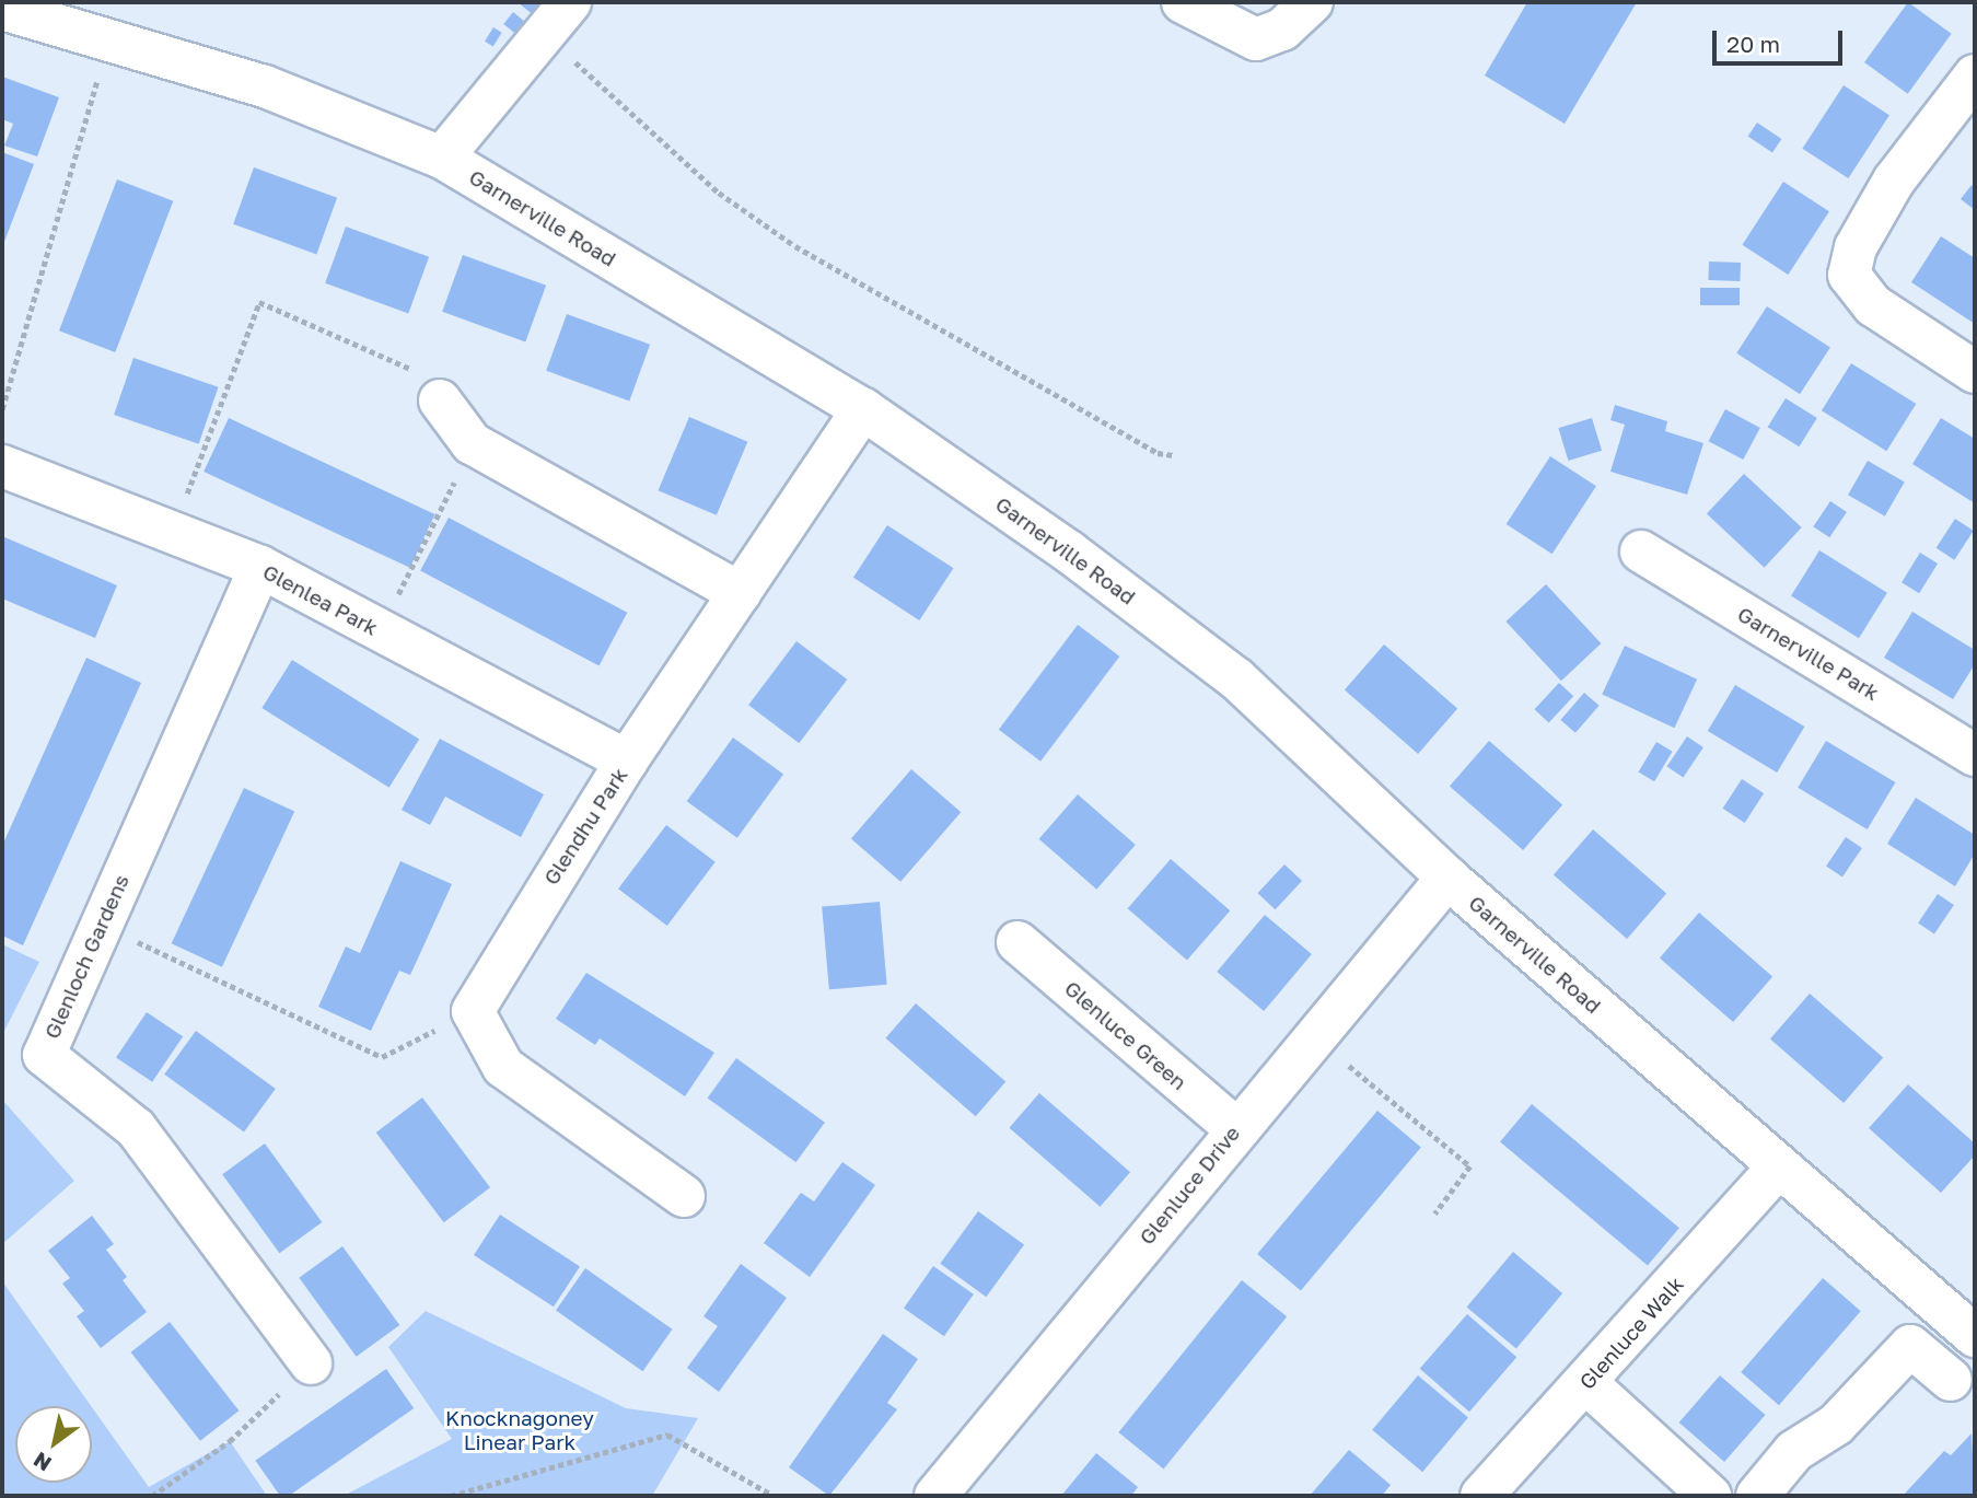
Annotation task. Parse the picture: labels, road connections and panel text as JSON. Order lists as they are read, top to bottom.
{
  "streets": {
    "street": [
      "Garnerville Road",
      "Glenlea Park",
      "Garnerville Park",
      "Glendhu Park",
      "Glenloch Gardens",
      "Glenluce Green",
      "Glenluce Drive",
      "Glenluce Walk"
    ]
  },
  "crossings": [
    ["Garnerville Road", "Glendhu Park"],
    ["Garnerville Road", "Glenluce Drive"],
    ["Garnerville Road", "Glenluce Walk"],
    ["Glenlea Park", "Glendhu Park"],
    ["Glenlea Park", "Glenloch Gardens"],
    ["Glenluce Green", "Glenluce Drive"]
  ],
  "parks": ["Knocknagoney Linear Park"],
  "scale_bar": "20 m",
  "north": "bottom left"
}
